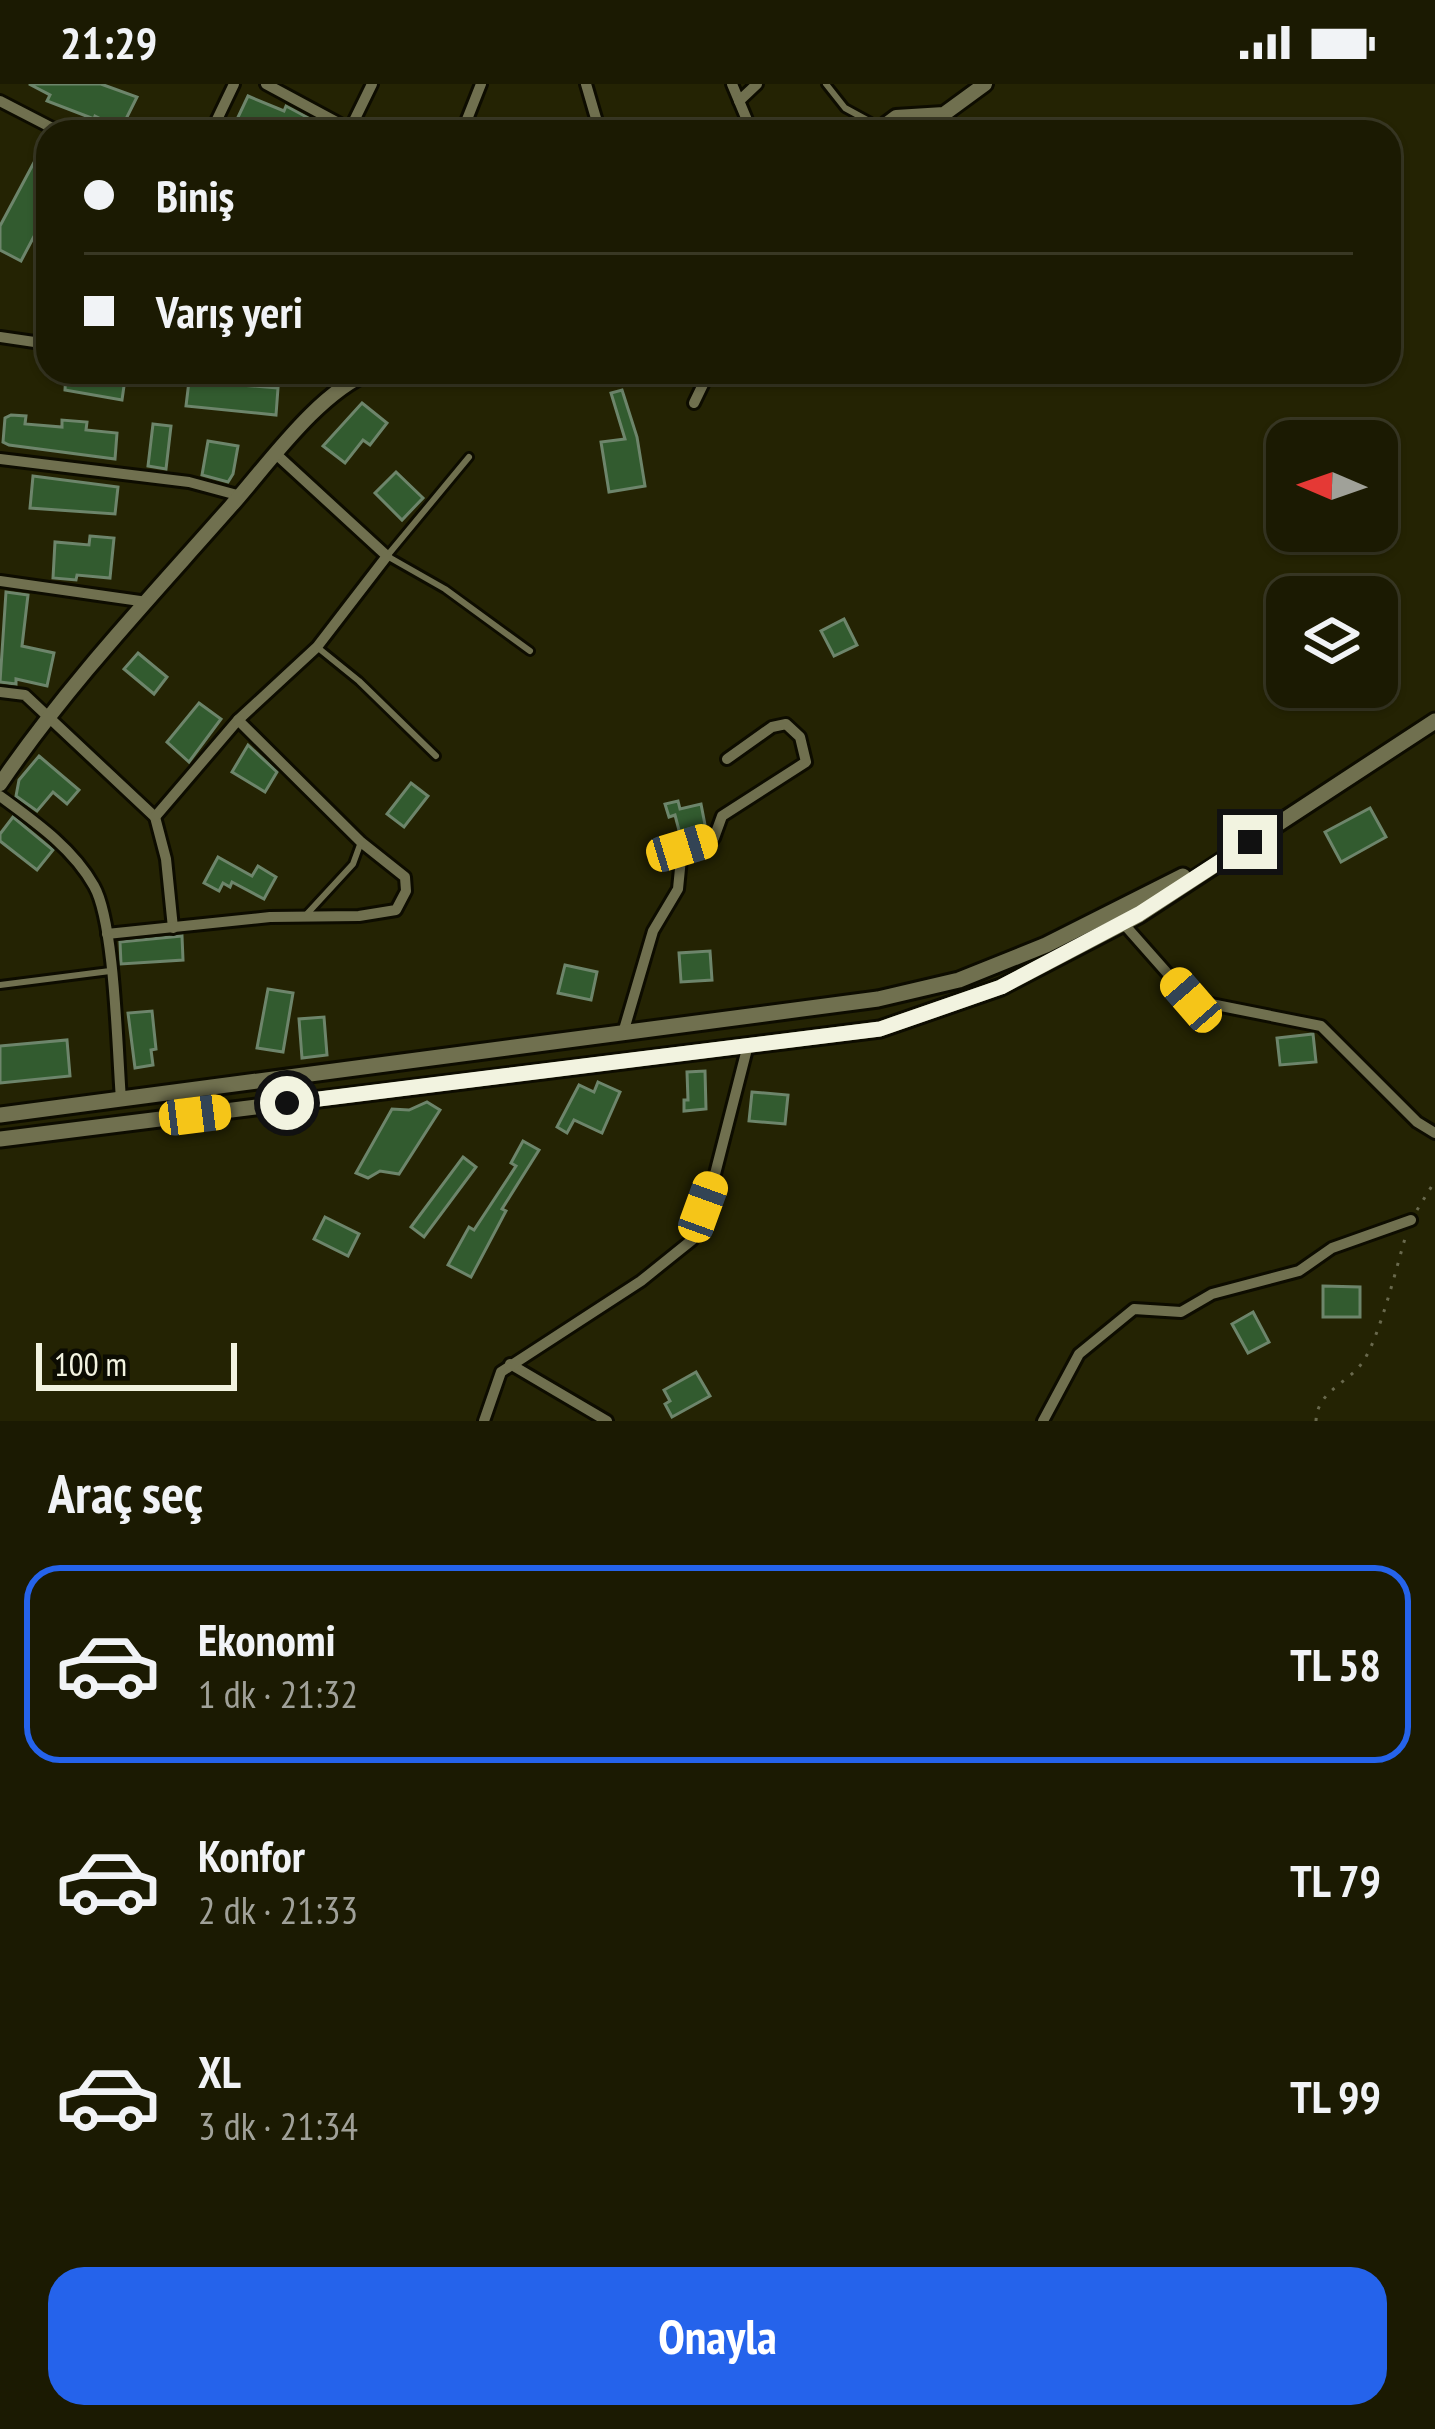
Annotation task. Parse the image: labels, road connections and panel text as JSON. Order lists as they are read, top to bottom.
{
  "scale_bar": "100 m",
  "north": "left",
  "page": {
    "status": "21:29",
    "banner": ["Biniş", "Varış yeri"],
    "scale": "100 m",
    "heading": "Araç seç",
    "list": [
      {
        "name": "Ekonomi",
        "note": "1 dk · 21:32",
        "value": "TL 58"
      },
      {
        "name": "Konfor",
        "note": "2 dk · 21:33",
        "value": "TL 79"
      },
      {
        "name": "XL",
        "note": "3 dk · 21:34",
        "value": "TL 99"
      }
    ],
    "buttons": "Onayla"
  }
}
